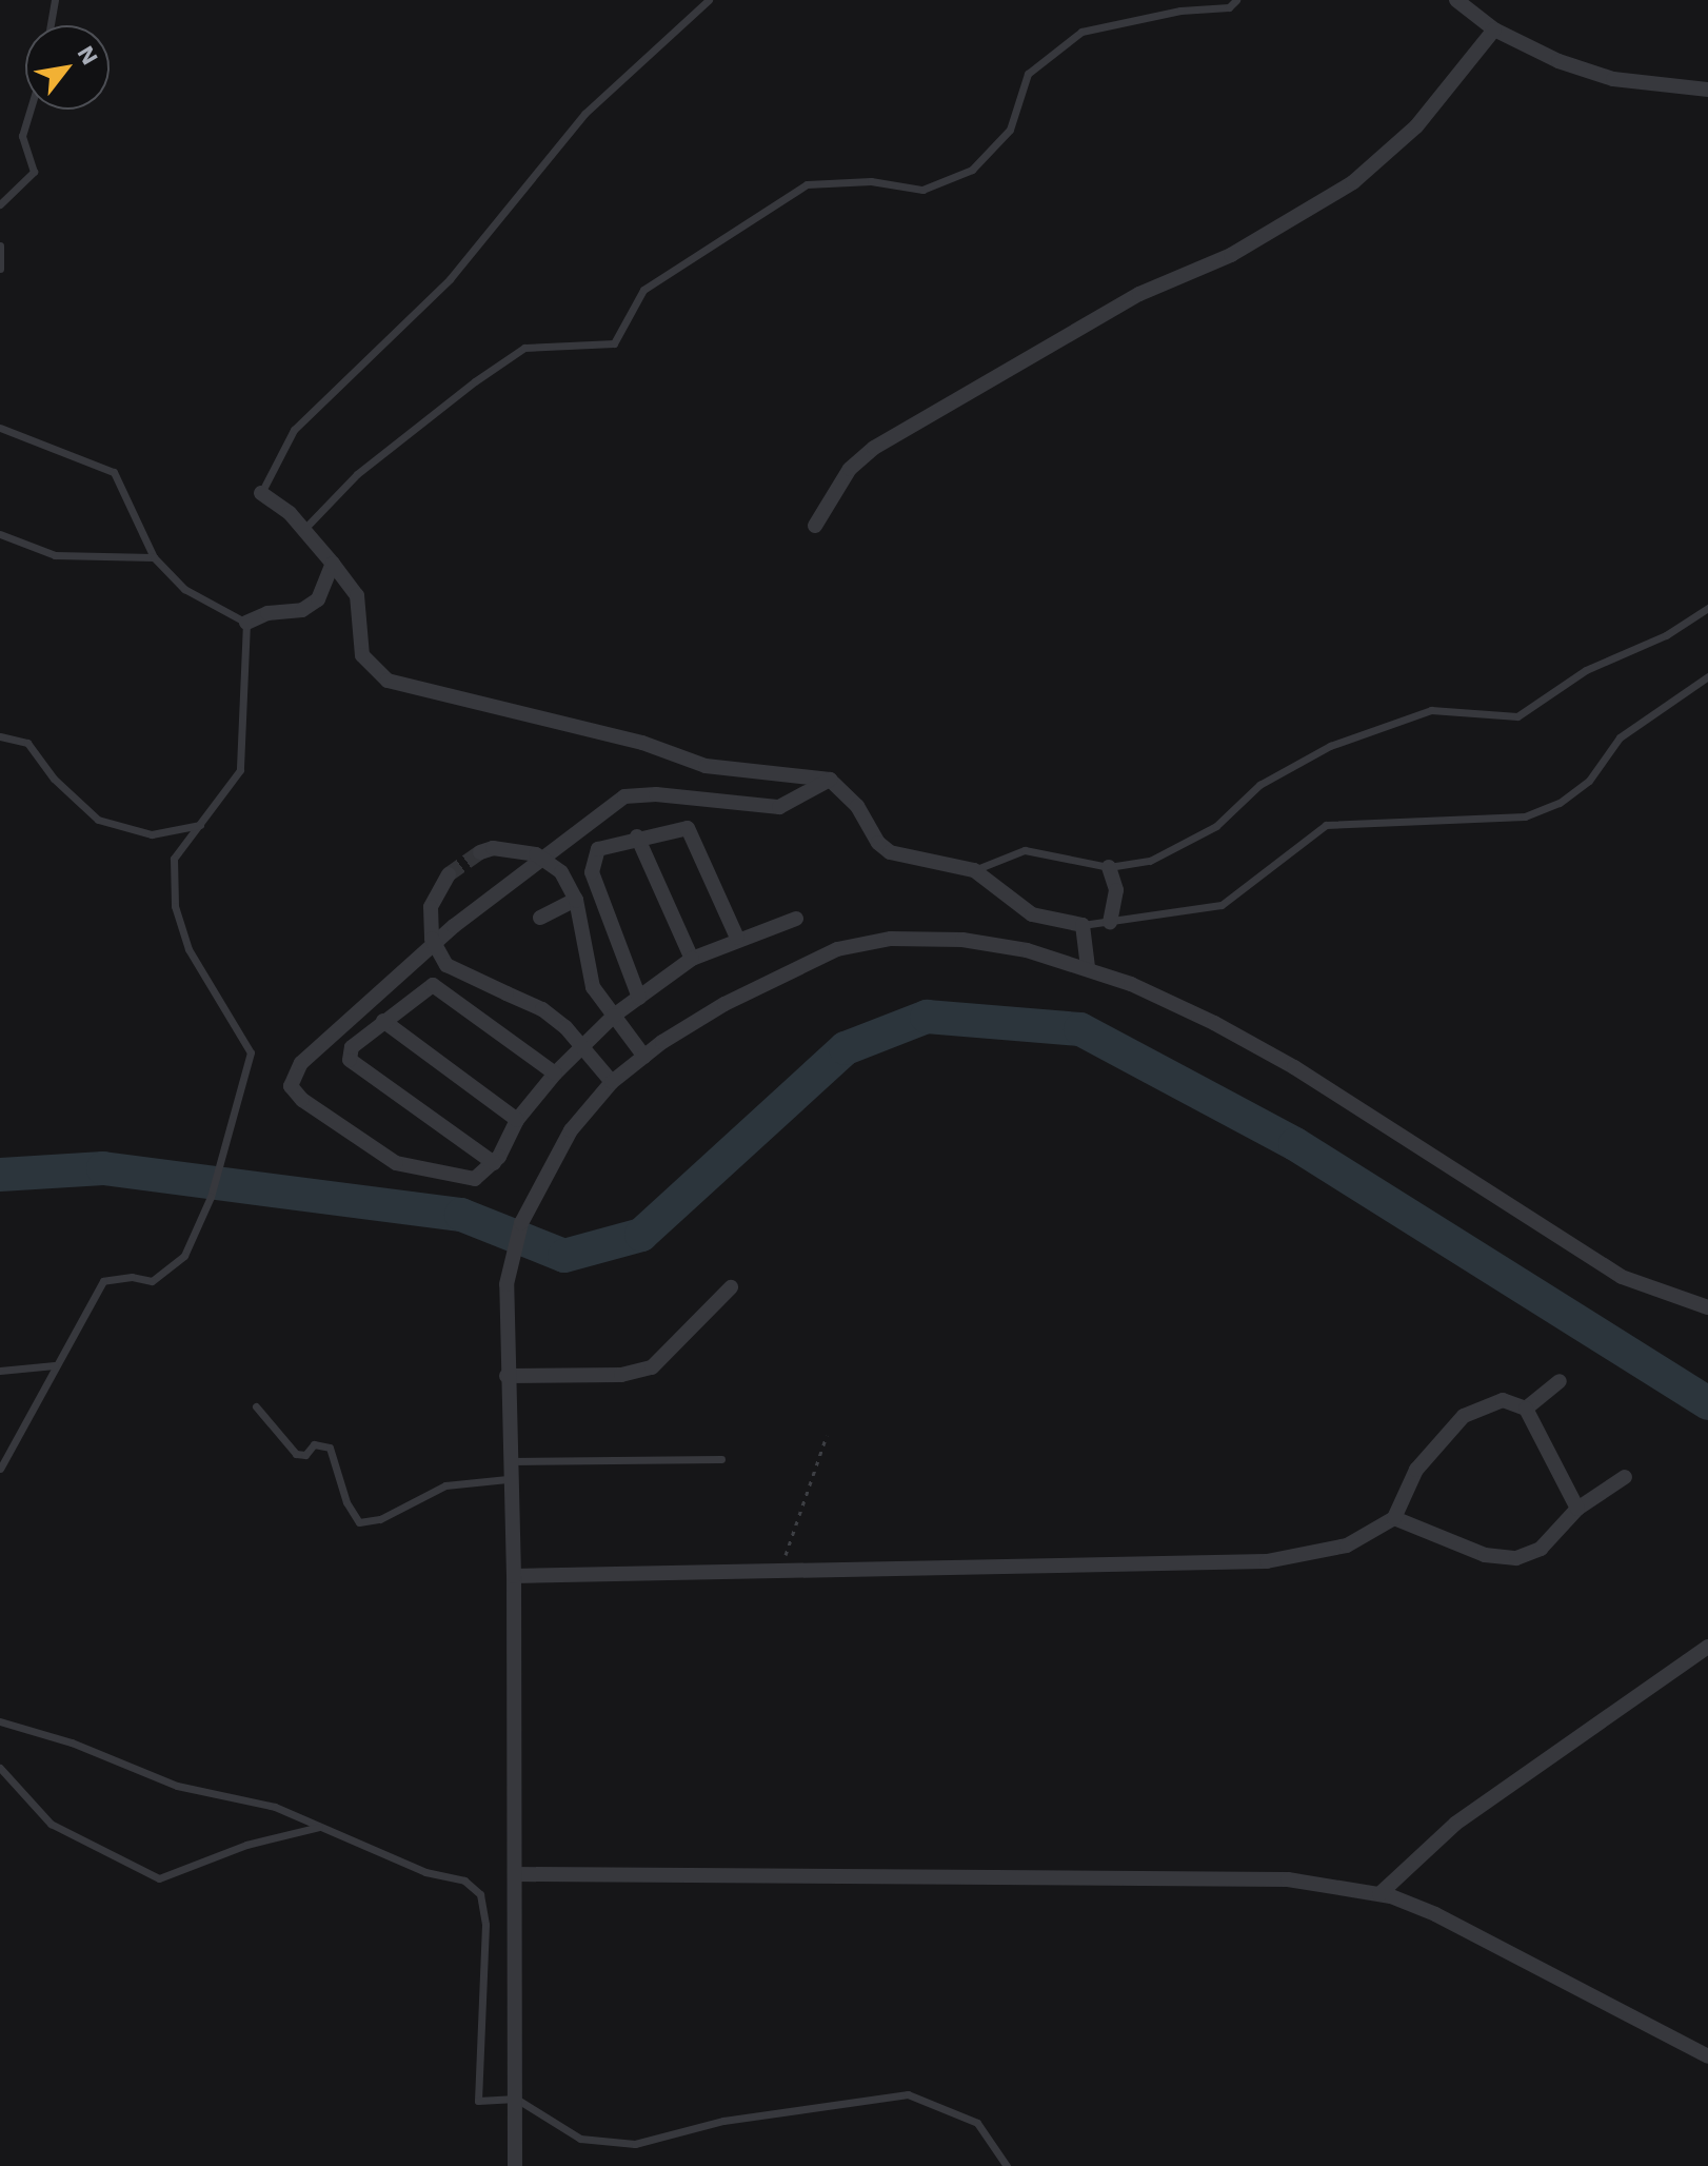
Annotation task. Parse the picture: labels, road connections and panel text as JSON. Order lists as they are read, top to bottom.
{
  "north": "top right"
}
